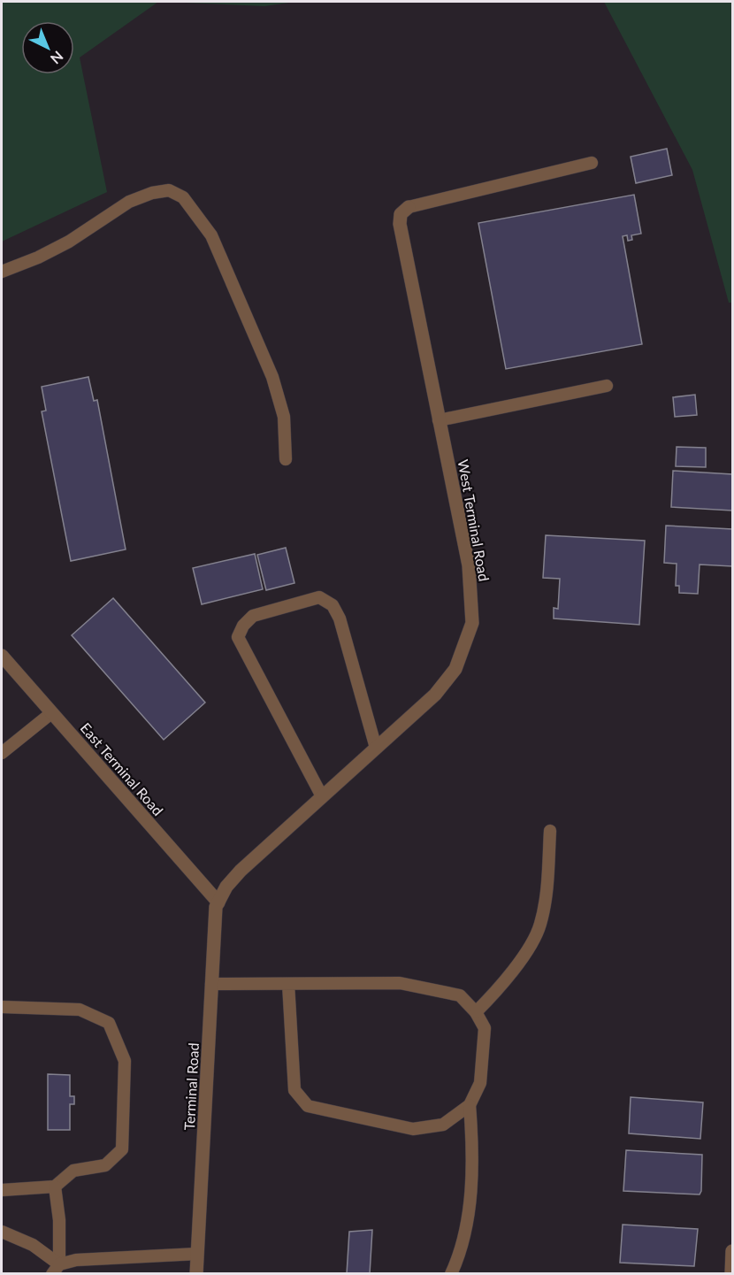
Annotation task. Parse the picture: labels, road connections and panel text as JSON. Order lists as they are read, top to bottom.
{
  "streets": {
    "street": ["West Terminal Road", "East Terminal Road", "Terminal Road"]
  },
  "crossings": [
    ["West Terminal Road", "East Terminal Road"],
    ["West Terminal Road", "Terminal Road"],
    ["East Terminal Road", "Terminal Road"]
  ],
  "north": "bottom right"
}
